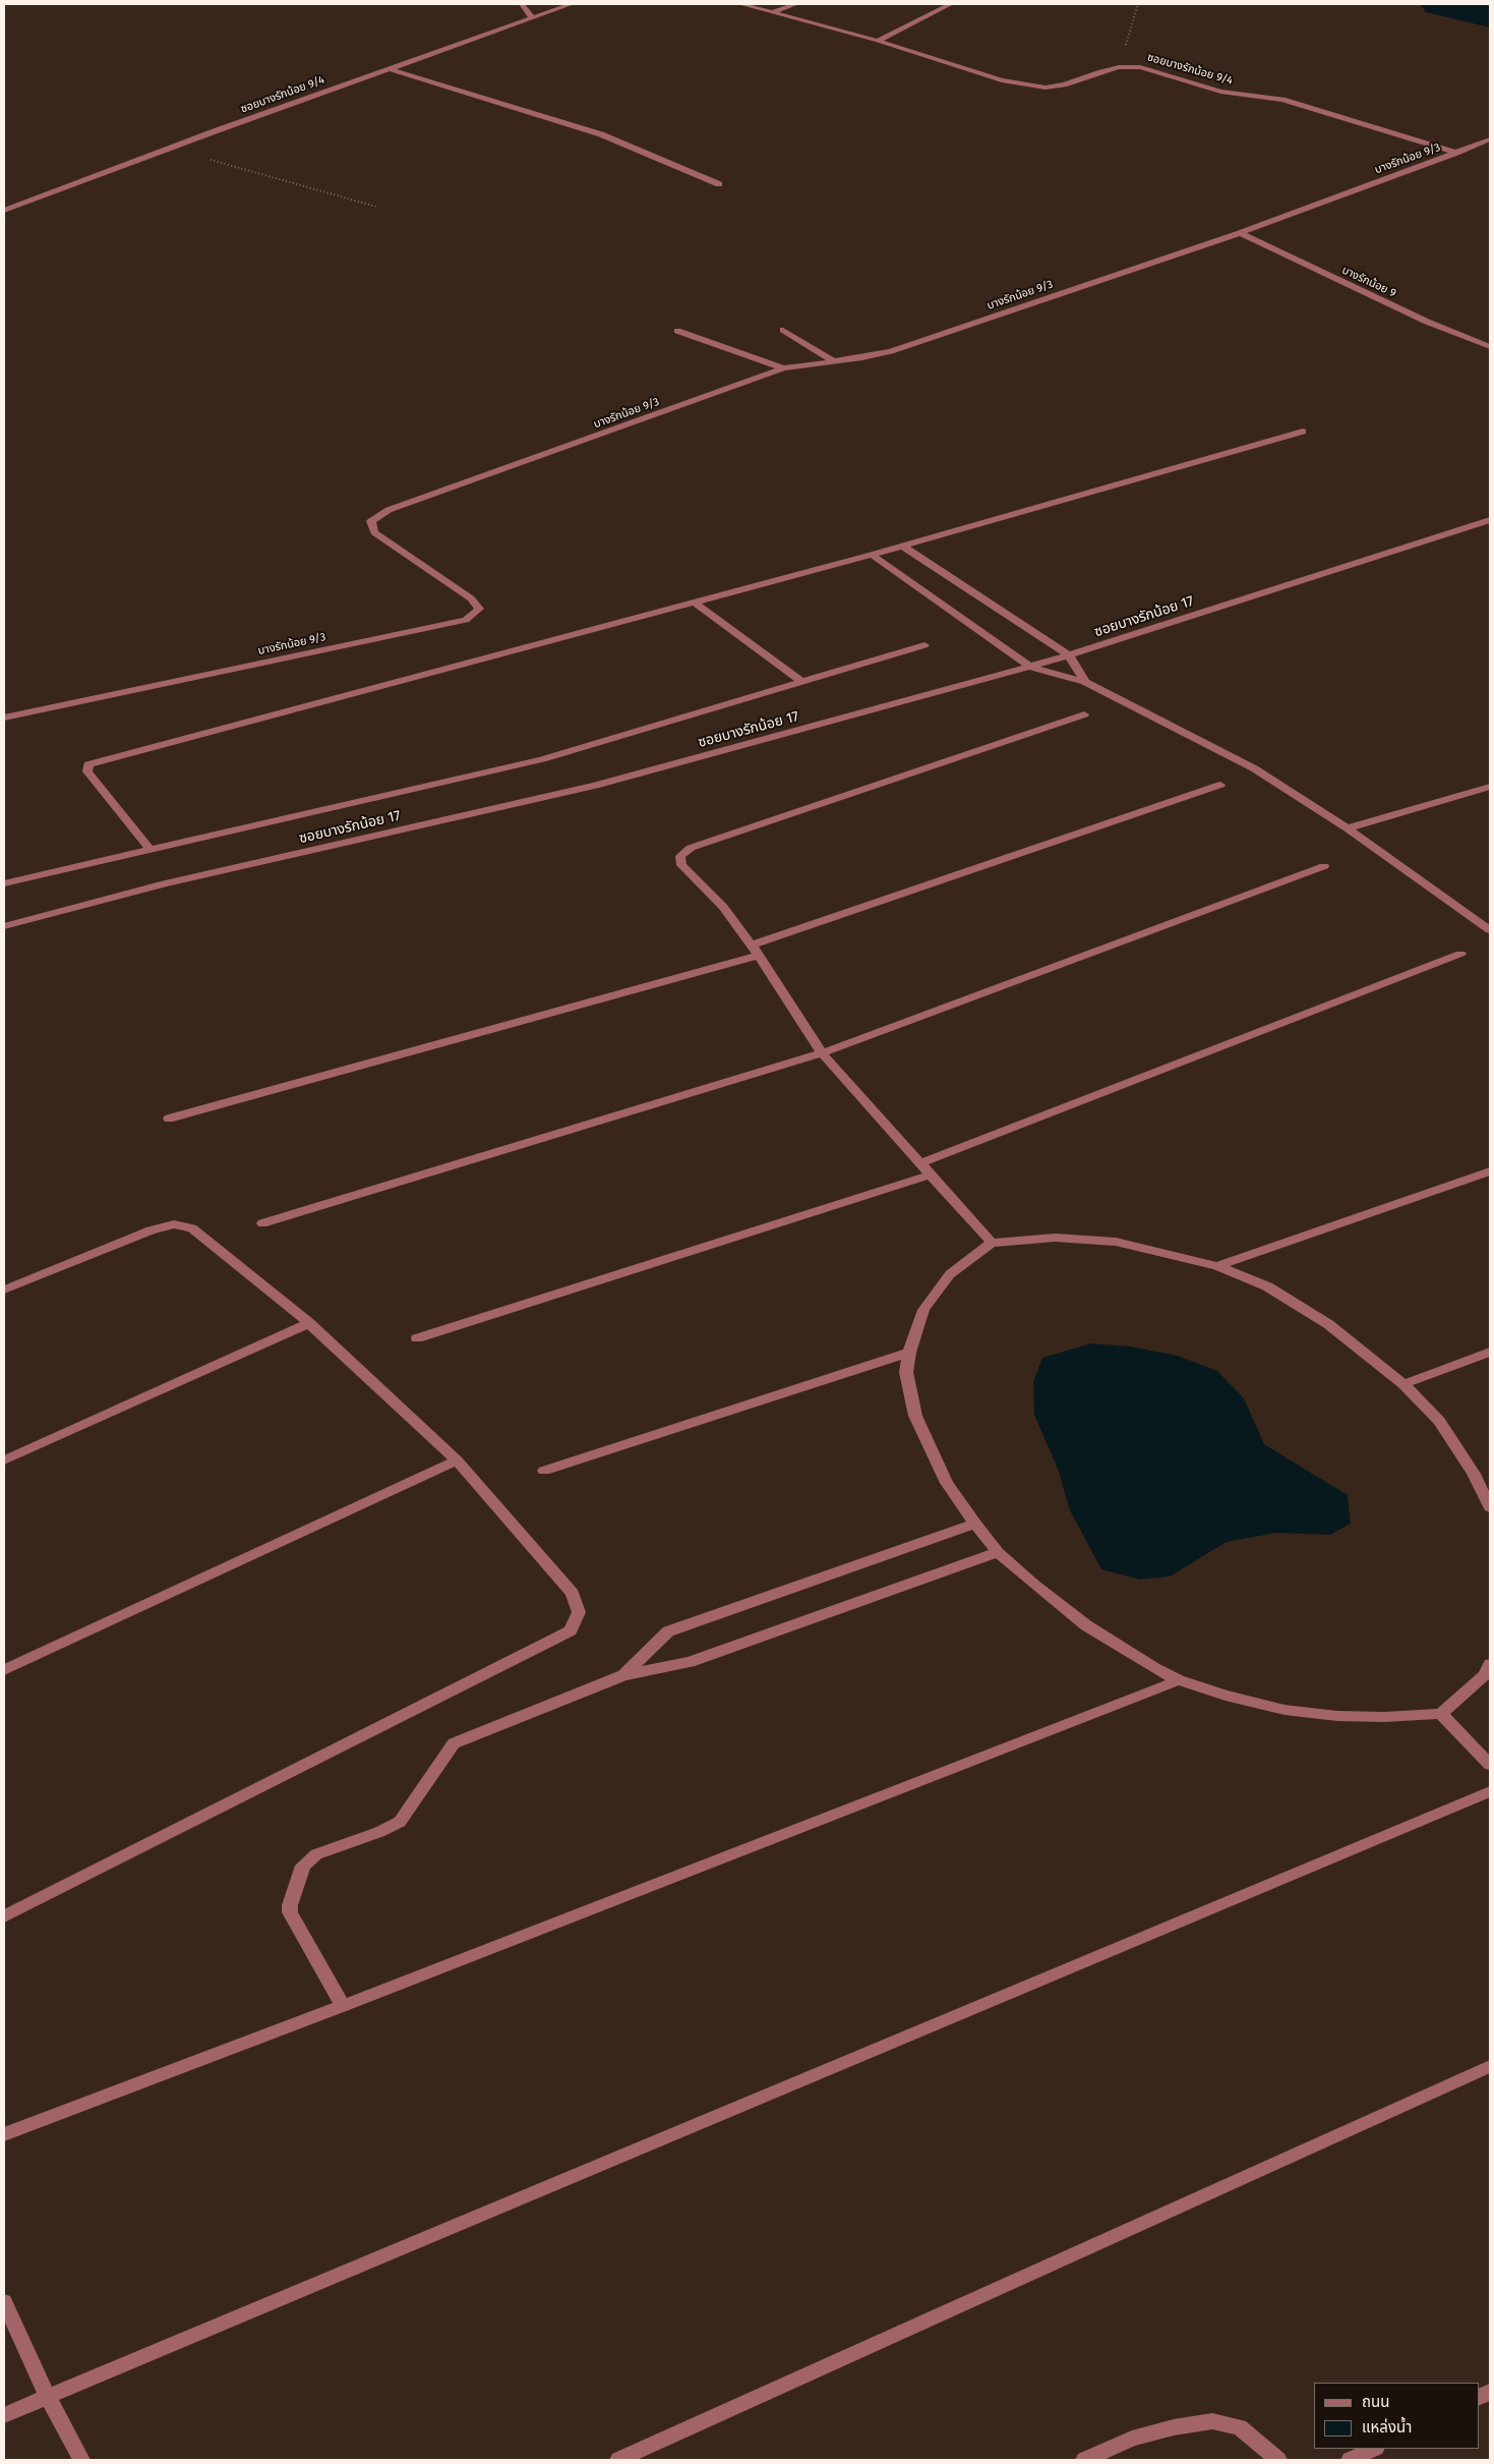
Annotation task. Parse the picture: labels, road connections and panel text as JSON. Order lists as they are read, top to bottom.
{
  "streets": {
    "street": [
      "ซอยบางรักน้อย 9/4",
      "บางรักน้อย 9/3",
      "บางรักน้อย 9",
      "ซอยบางรักน้อย 17"
    ]
  },
  "crossings": [
    ["ซอยบางรักน้อย 9/4", "บางรักน้อย 9/3"],
    ["บางรักน้อย 9/3", "บางรักน้อย 9"]
  ],
  "legend": ["ถนน", "แหล่งน้ำ"]
}
